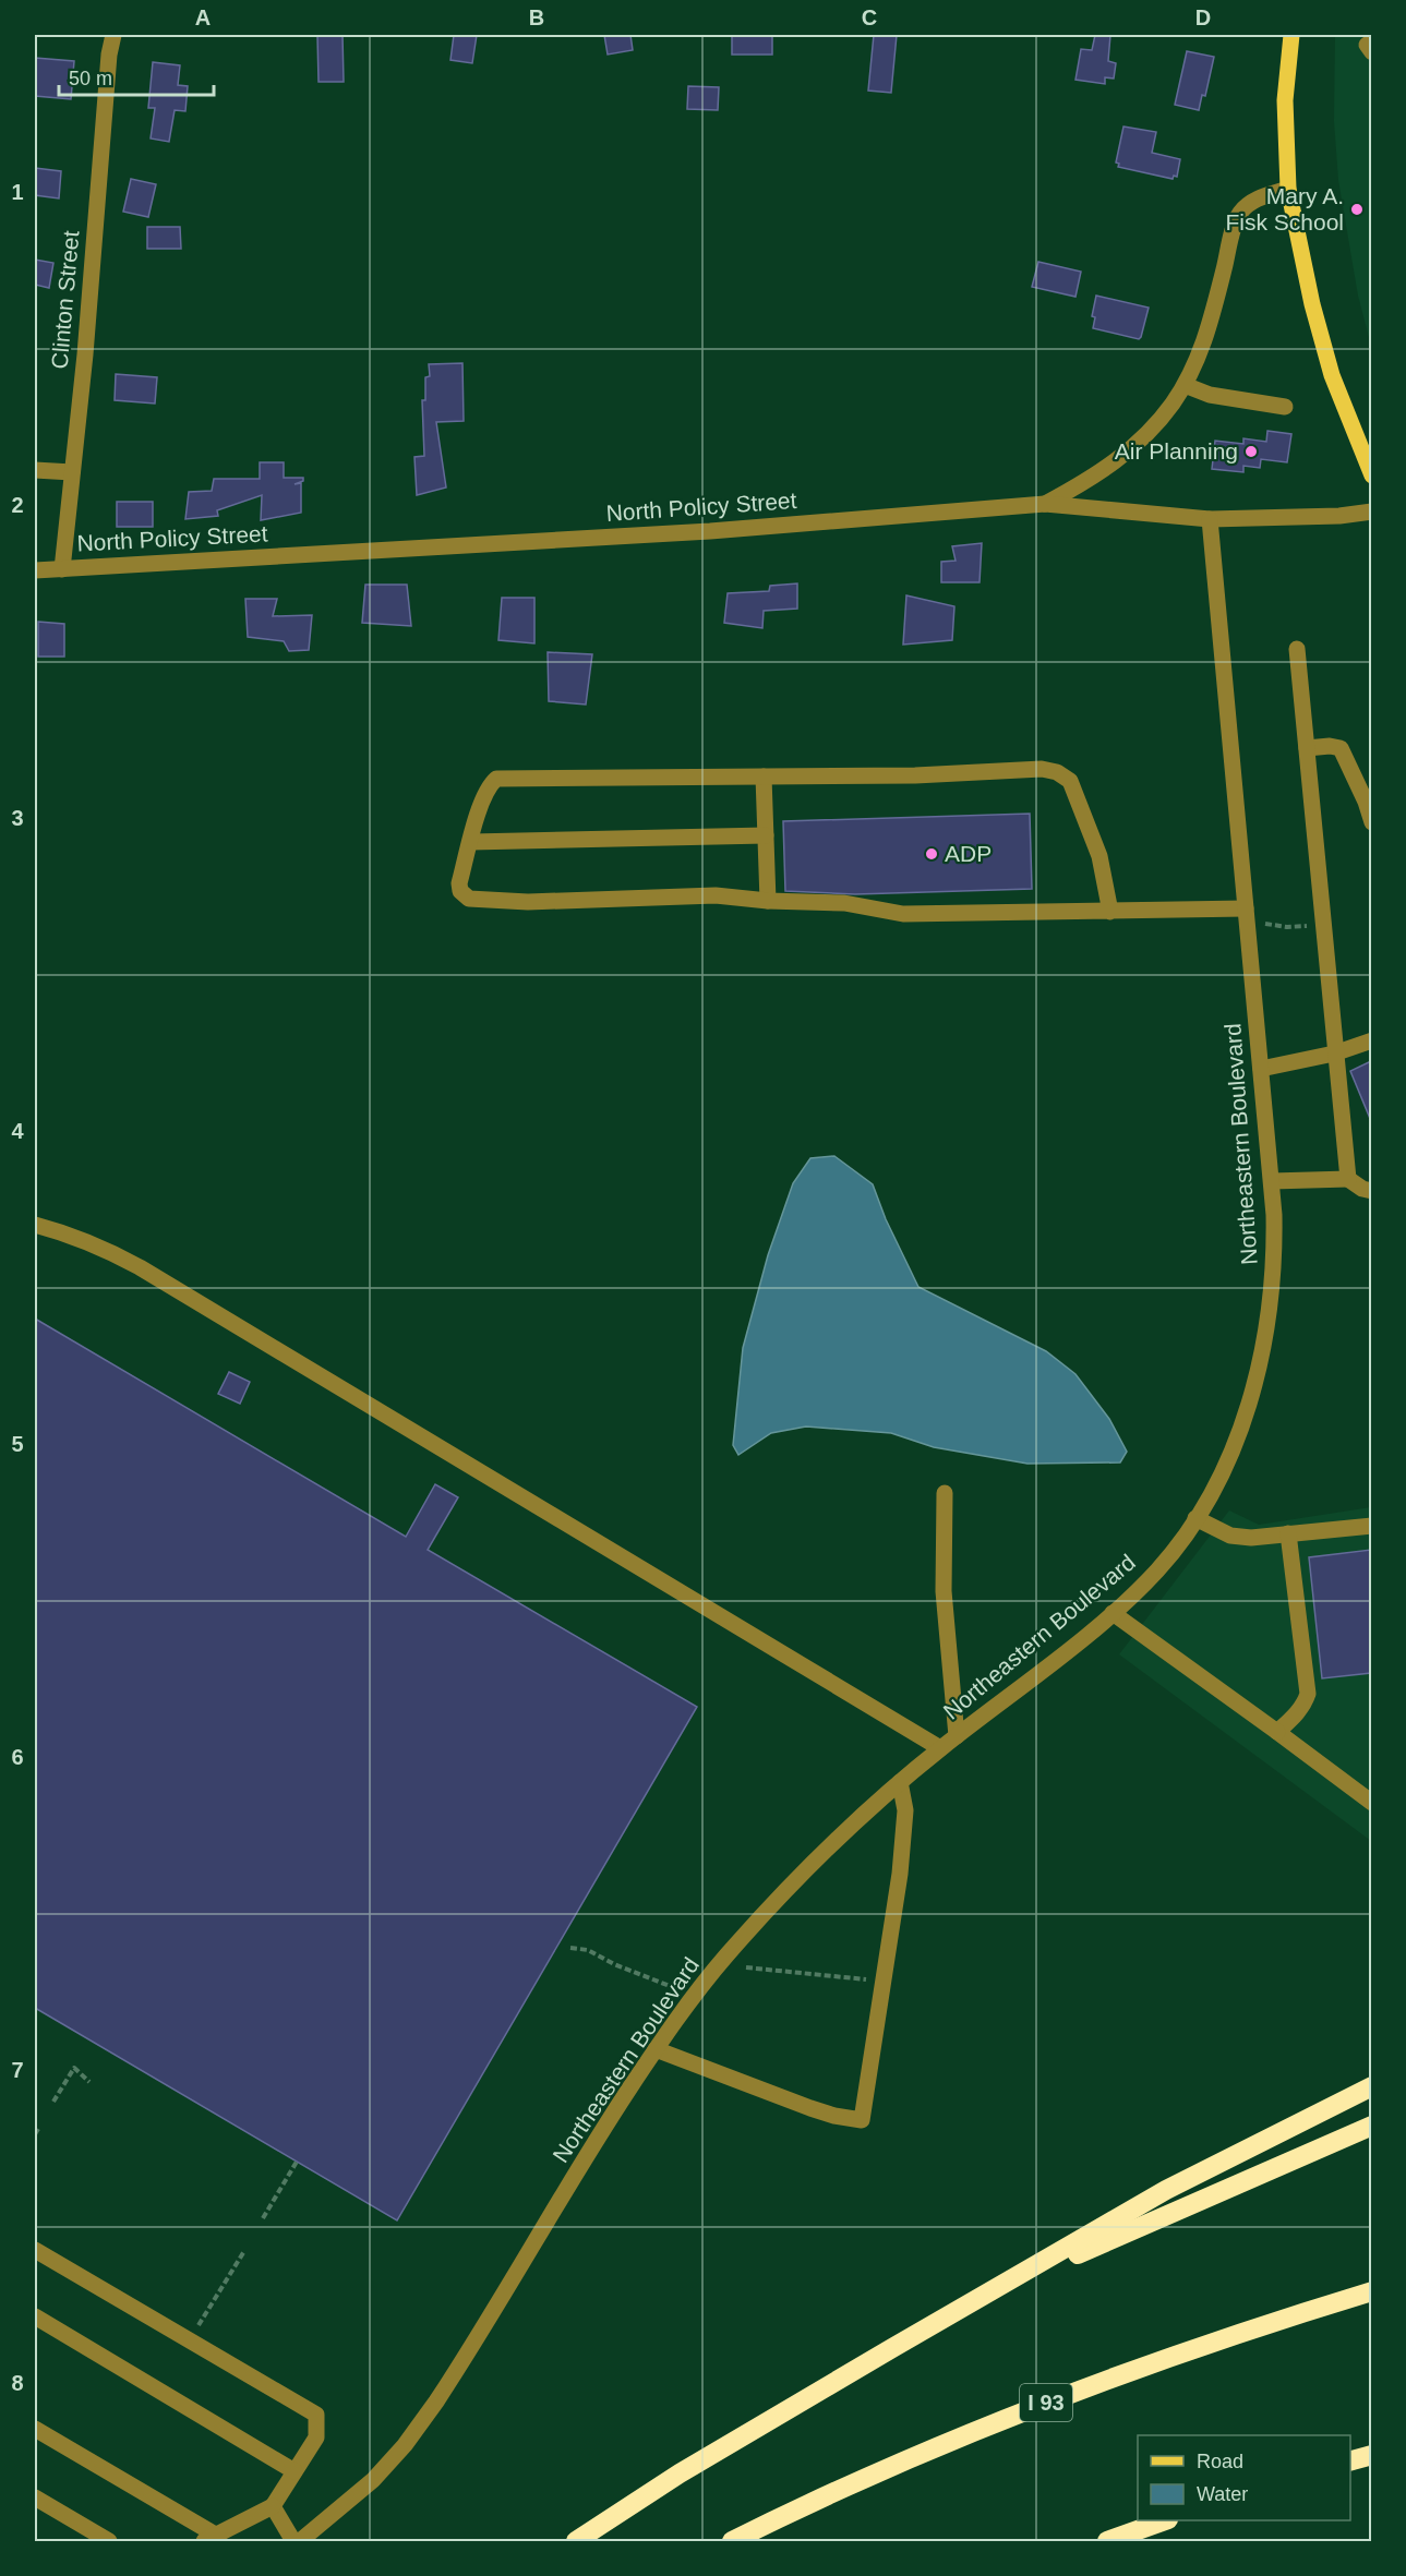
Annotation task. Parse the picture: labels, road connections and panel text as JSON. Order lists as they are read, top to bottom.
{
  "streets": {
    "highway": ["I 93"],
    "street": ["Clinton Street", "North Policy Street", "Northeastern Boulevard"]
  },
  "crossings": [
    ["Clinton Street", "North Policy Street"],
    ["North Policy Street", "Northeastern Boulevard"]
  ],
  "places": ["Mary A. Fisk School", "Air Planning", "ADP"],
  "legend": ["Road", "Water"],
  "scale_bar": "50 m",
  "grid": {
    "columns": [
      "A",
      "B",
      "C",
      "D"
    ],
    "rows": [
      "1",
      "2",
      "3",
      "4",
      "5",
      "6",
      "7",
      "8"
    ]
  }
}
